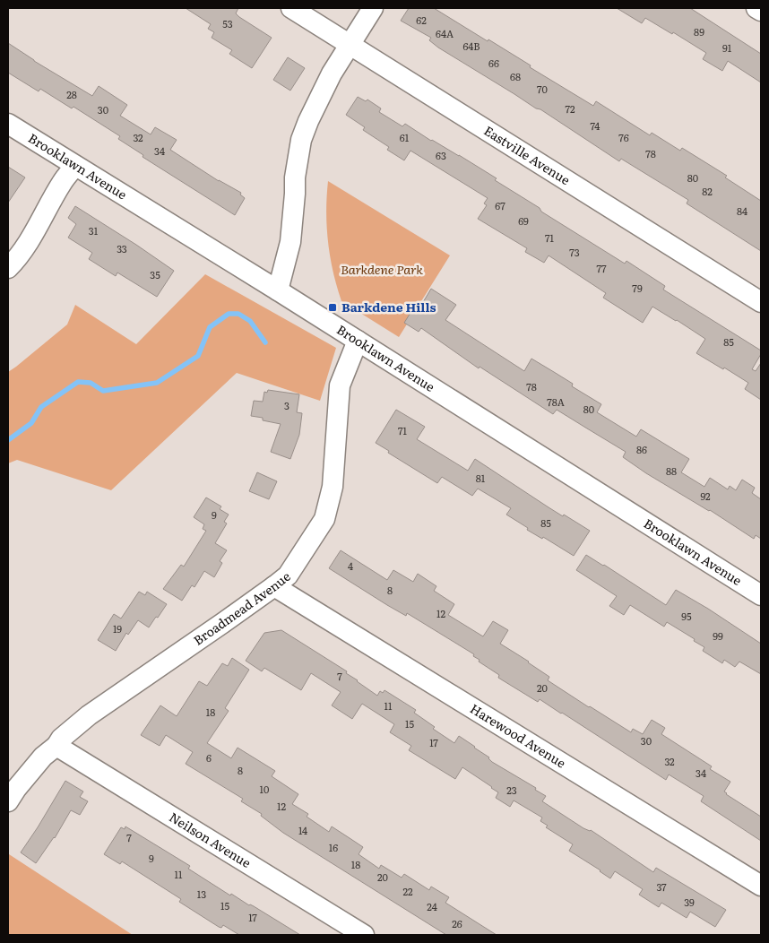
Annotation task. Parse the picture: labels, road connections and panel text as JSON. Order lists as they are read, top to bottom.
{
  "streets": {
    "street": [
      "Eastville Avenue",
      "Brooklawn Avenue",
      "Broadmead Avenue",
      "Harewood Avenue",
      "Neilson Avenue"
    ]
  },
  "crossings": [
    ["Brooklawn Avenue", "Broadmead Avenue"],
    ["Broadmead Avenue", "Harewood Avenue"],
    ["Broadmead Avenue", "Neilson Avenue"]
  ],
  "parks": ["Barkdene Park"],
  "places": {
    "transit": ["Barkdene Hills"]
  },
  "house_numbers": [
    "62",
    "53",
    "89",
    "64A",
    "64B",
    "91",
    "66",
    "68",
    "70",
    "28",
    "72",
    "30",
    "74",
    "32",
    "61",
    "76",
    "34",
    "78",
    "63",
    "80",
    "82",
    "67",
    "84",
    "69",
    "31",
    "71",
    "33",
    "73",
    "77",
    "35",
    "79",
    "85",
    "78",
    "78A",
    "3",
    "80",
    "71",
    "86",
    "88",
    "81",
    "92",
    "9",
    "85",
    "4",
    "8",
    "12",
    "95",
    "19",
    "99",
    "7",
    "20",
    "11",
    "18",
    "15",
    "30",
    "17",
    "6",
    "32",
    "8",
    "34",
    "10",
    "23",
    "12",
    "14",
    "7",
    "16",
    "9",
    "18",
    "11",
    "20",
    "37",
    "22",
    "13",
    "39",
    "15",
    "24",
    "17",
    "26"
  ]
}
